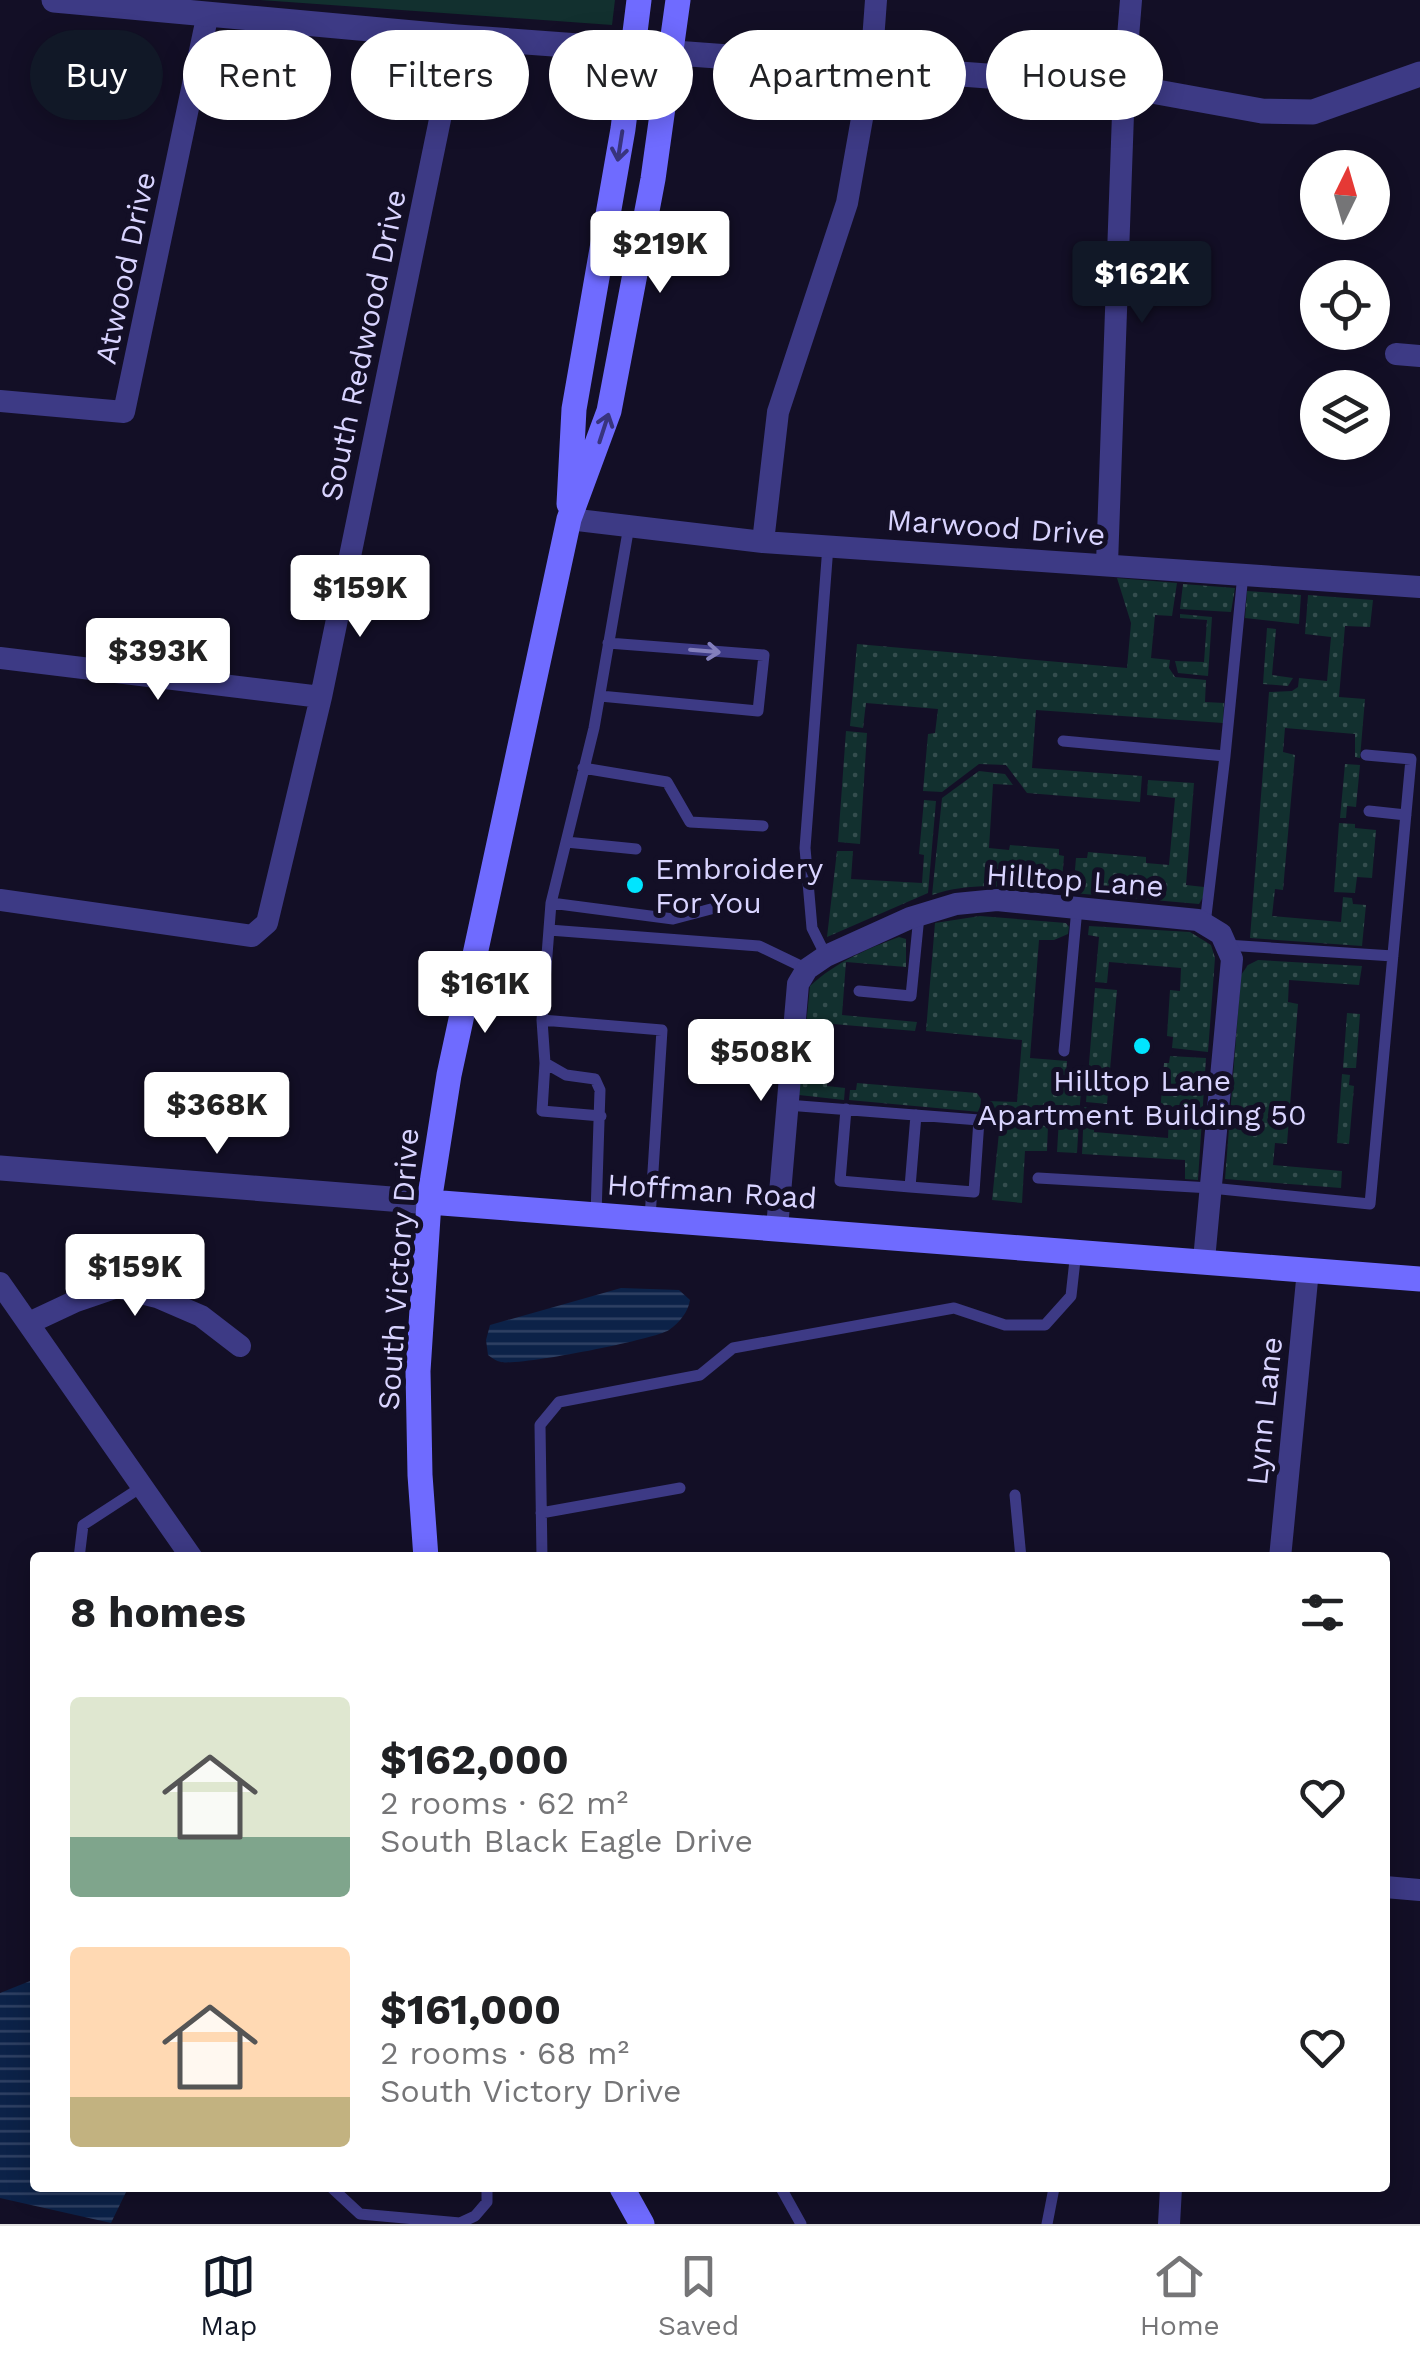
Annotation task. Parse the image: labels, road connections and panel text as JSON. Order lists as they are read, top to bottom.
{
  "streets": {
    "main road": ["Hoffman Road", "South Victory Drive"],
    "street": [
      "Atwood Drive",
      "South Redwood Drive",
      "Marwood Drive",
      "Hilltop Lane",
      "Lynn Lane"
    ]
  },
  "crossings": [
    ["Marwood Drive", "South Victory Drive"],
    ["Hoffman Road", "South Victory Drive"],
    ["Hoffman Road", "Lynn Lane"]
  ],
  "places": ["Embroidery For You", "Hilltop Lane Apartment Building 50"],
  "north": "top",
  "page": {
    "chip": [
      "Buy",
      "Rent",
      "Filters",
      "New",
      "Apartment",
      "House"
    ],
    "price": [
      "$219K",
      "$162K",
      "$159K",
      "$393K",
      "$161K",
      "$508K",
      "$368K",
      "$159K"
    ],
    "heading": "8 homes",
    "list": [
      {
        "name": "$162,000",
        "note": "2 rooms · 62 m² · South Black Eagle Drive"
      },
      {
        "name": "$161,000",
        "note": "2 rooms · 68 m² · South Victory Drive"
      }
    ],
    "tabs": ["Map", "Saved", "Home"]
  }
}
